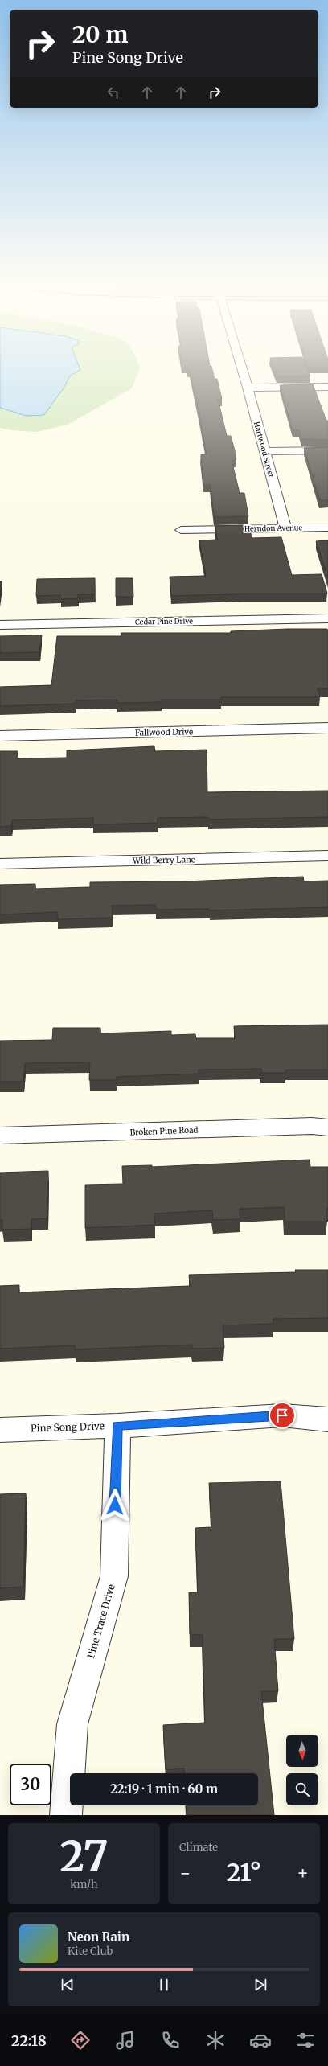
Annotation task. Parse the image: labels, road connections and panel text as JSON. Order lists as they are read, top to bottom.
{
  "streets": {
    "street": [
      "Hartwood Street",
      "Herndon Avenue",
      "Cedar Pine Drive",
      "Fallwood Drive",
      "Wild Berry Lane",
      "Broken Pine Road",
      "Pine Song Drive",
      "Pine Trace Drive"
    ]
  },
  "crossings": [
    ["Hartwood Street", "Herndon Avenue"],
    ["Pine Song Drive", "Pine Trace Drive"]
  ],
  "north": "bottom",
  "page": {
    "turn": ["20 m", "Pine Song Drive"],
    "limit": "30",
    "trip": "22:19 · 1 min · 60 m",
    "tile": [
      ["27", "km/h"],
      "Climate"
    ],
    "heat": ["−", "21°", "+"],
    "song": ["Neon Rain", "Kite Club"],
    "tabs": "22:18"
  }
}
